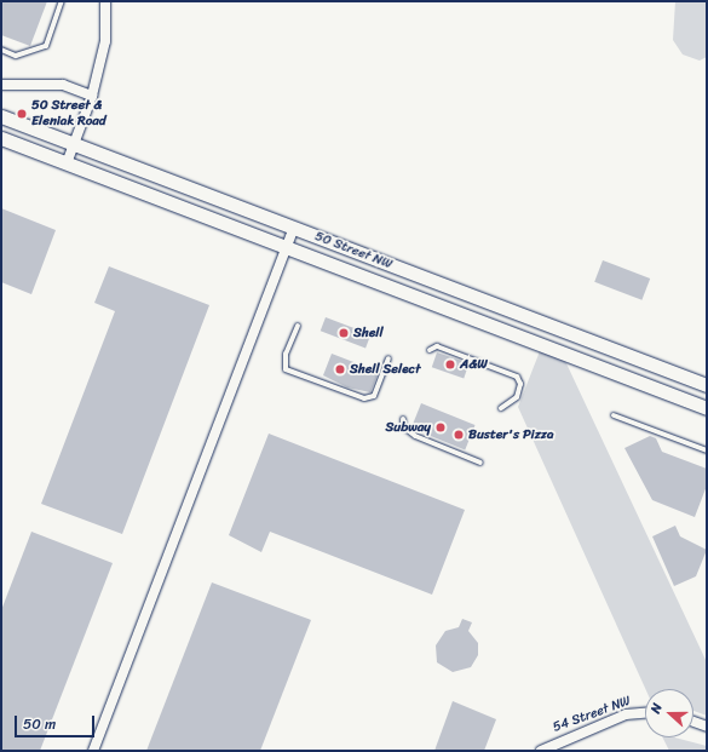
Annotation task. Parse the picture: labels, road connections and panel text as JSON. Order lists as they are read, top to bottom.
{
  "streets": {
    "main road": ["50 Street NW"],
    "street": ["54 Street NW"]
  },
  "places": [
    "50 Street & Eleniak Road",
    "Shell",
    "A&W",
    "Shell Select",
    "Subway",
    "Buster's Pizza"
  ],
  "scale_bar": "50 m",
  "north": "left"
}
